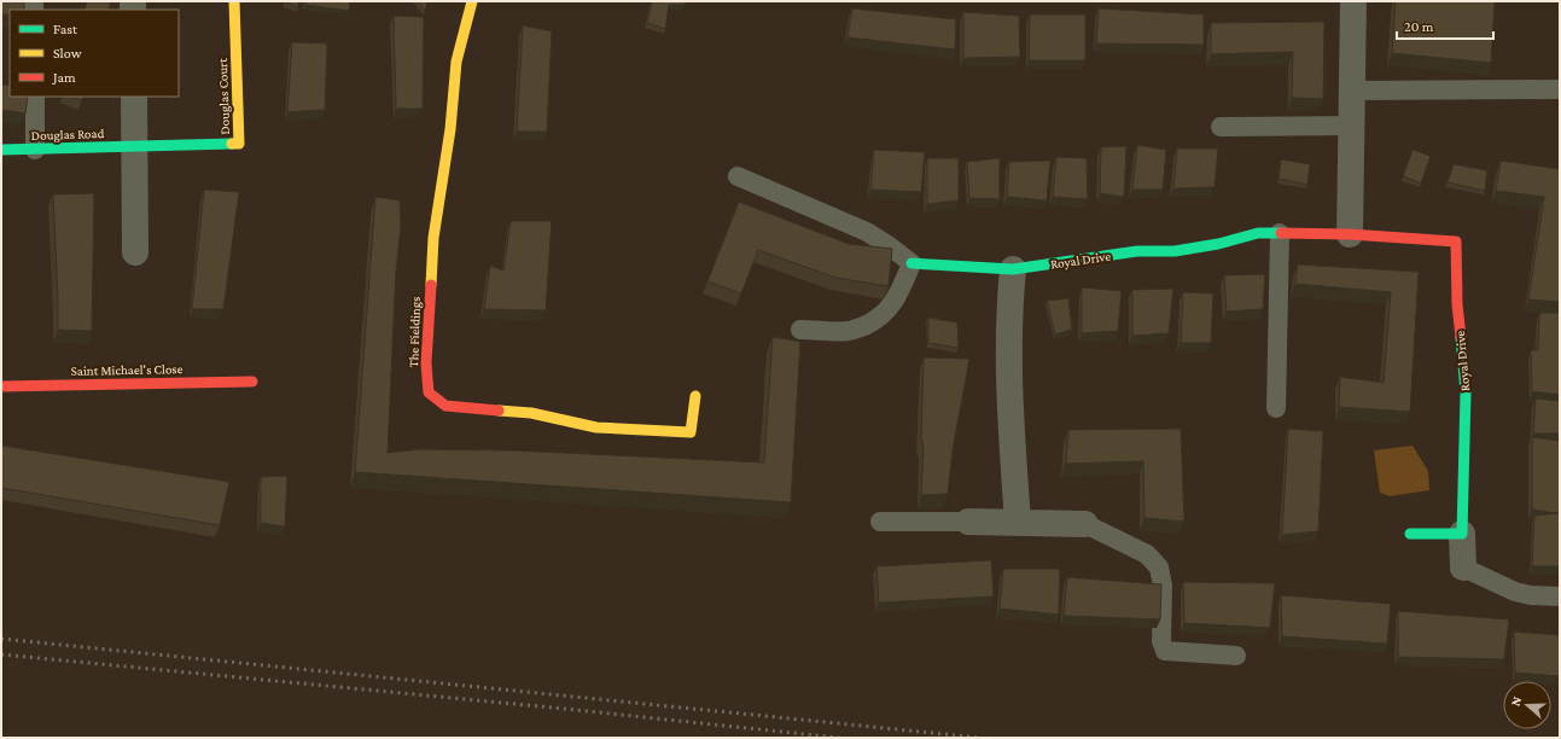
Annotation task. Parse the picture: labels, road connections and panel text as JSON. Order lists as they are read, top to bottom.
{
  "streets": {
    "street": [
      "Douglas Court",
      "Douglas Road",
      "Royal Drive",
      "The Fieldings",
      "Saint Michael's Close"
    ]
  },
  "crossings": [
    ["Douglas Court", "Douglas Road"]
  ],
  "legend": ["Fast", "Slow", "Jam"],
  "scale_bar": "20 m",
  "north": "left"
}
